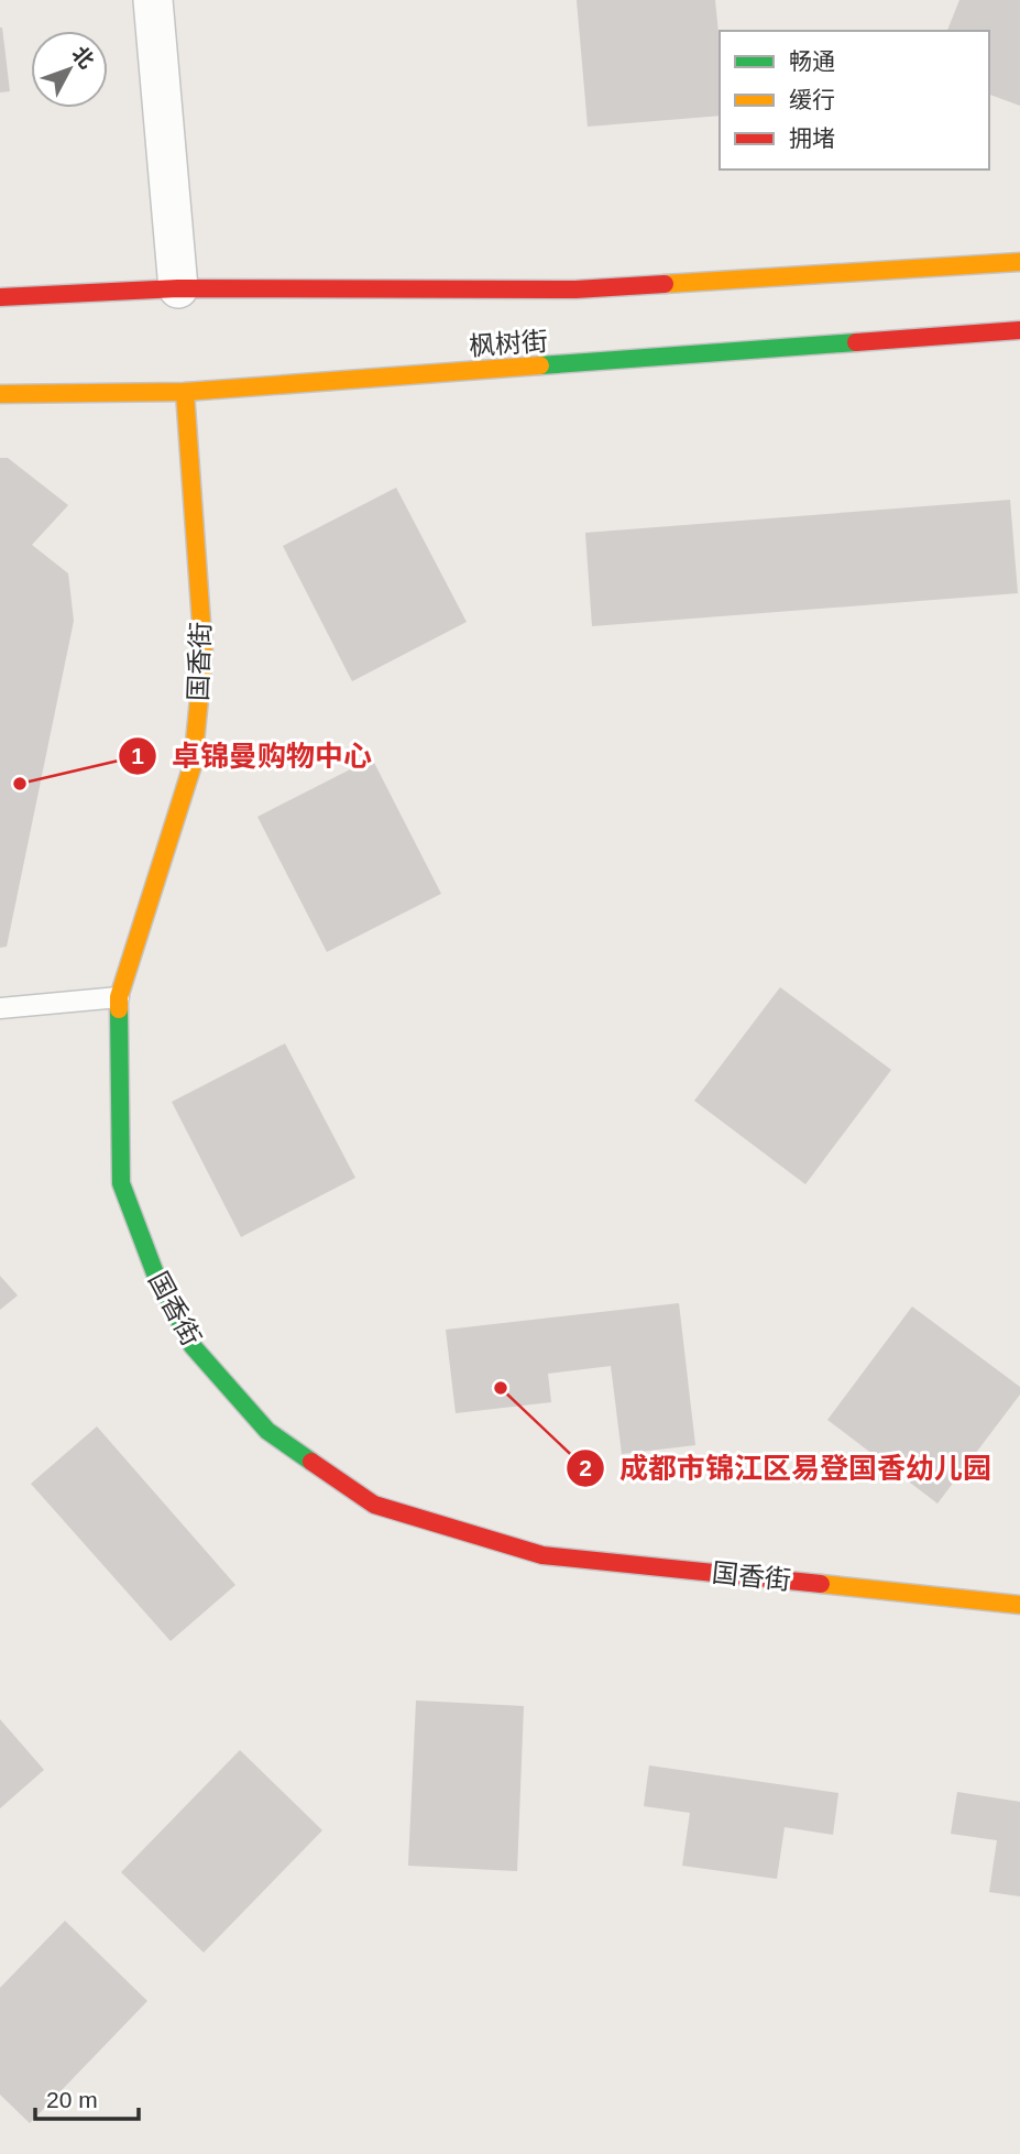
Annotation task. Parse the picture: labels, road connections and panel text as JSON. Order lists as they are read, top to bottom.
{
  "streets": {
    "street": ["枫树街", "国香街"]
  },
  "crossings": [
    ["枫树街", "国香街"]
  ],
  "places": ["卓锦曼购物中心", "成都市锦江区易登国香幼儿园"],
  "legend": ["畅通", "缓行", "拥堵"],
  "scale_bar": "20 m",
  "north": "top right"
}
